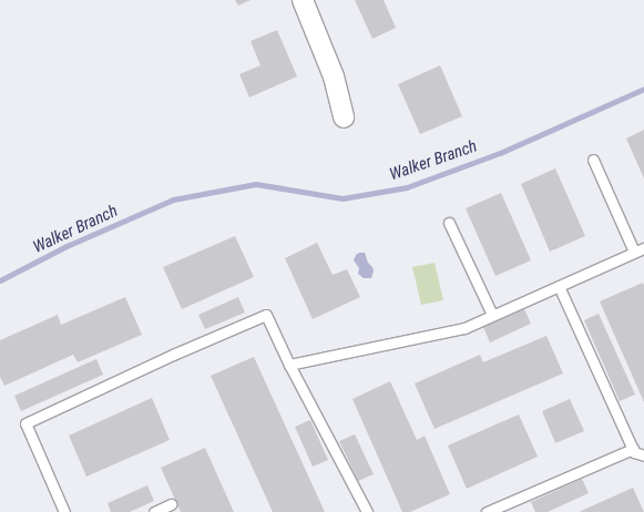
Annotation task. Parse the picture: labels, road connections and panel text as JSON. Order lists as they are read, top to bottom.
{
  "water": ["Walker Branch"]
}
